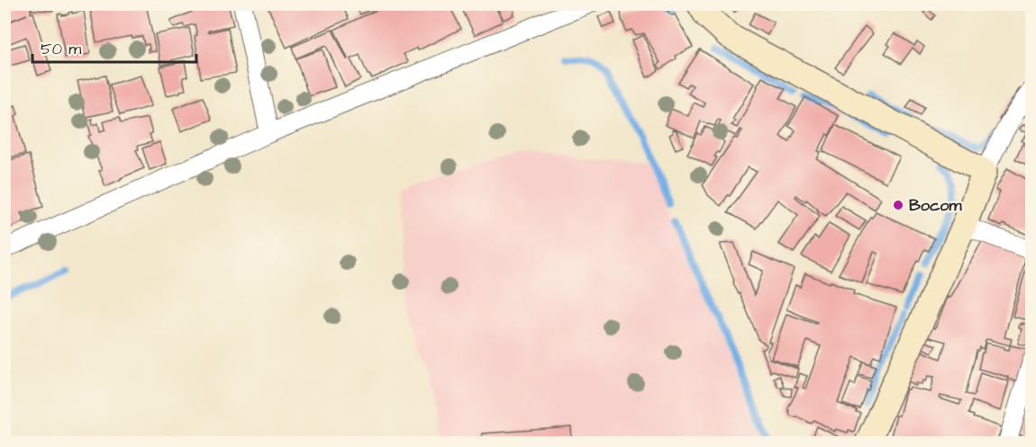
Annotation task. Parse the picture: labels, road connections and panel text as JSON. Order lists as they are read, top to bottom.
{
  "places": ["Bocom"],
  "scale_bar": "50 m"
}
